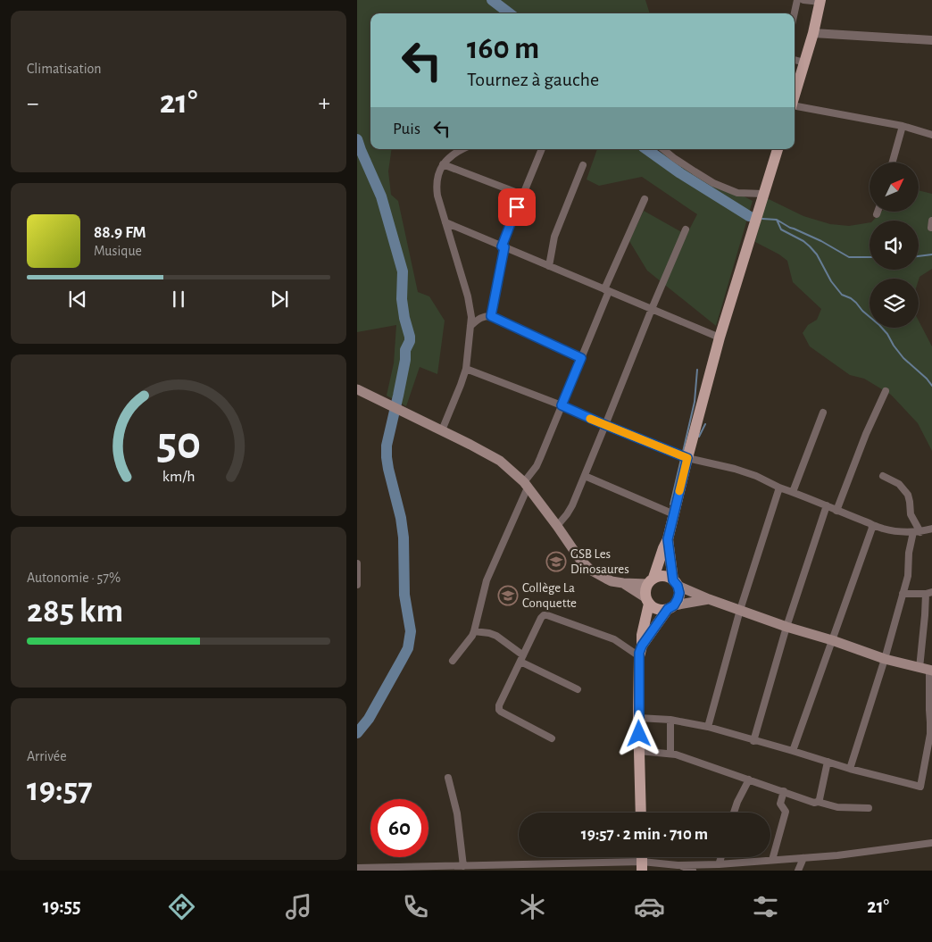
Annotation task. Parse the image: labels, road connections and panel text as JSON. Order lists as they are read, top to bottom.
{
  "places": {
    "school or university": ["GSB Les Dinosaures", "Collège La Conquette"]
  },
  "north": "top right",
  "page": {
    "tile": [
      "Climatisation",
      ["Autonomie · 57%", "285 km"],
      ["Arrivée", "19:57"]
    ],
    "turn": ["160 m", "Tournez à gauche"],
    "heat": ["−", "21°", "+"],
    "then": "Puis",
    "song": ["88.9 FM", "Musique"],
    "limit": "60",
    "trip": "19:57 · 2 min · 710 m",
    "tabs": ["19:55", "21°"],
    "gauge": ["50", "km/h"]
  }
}
